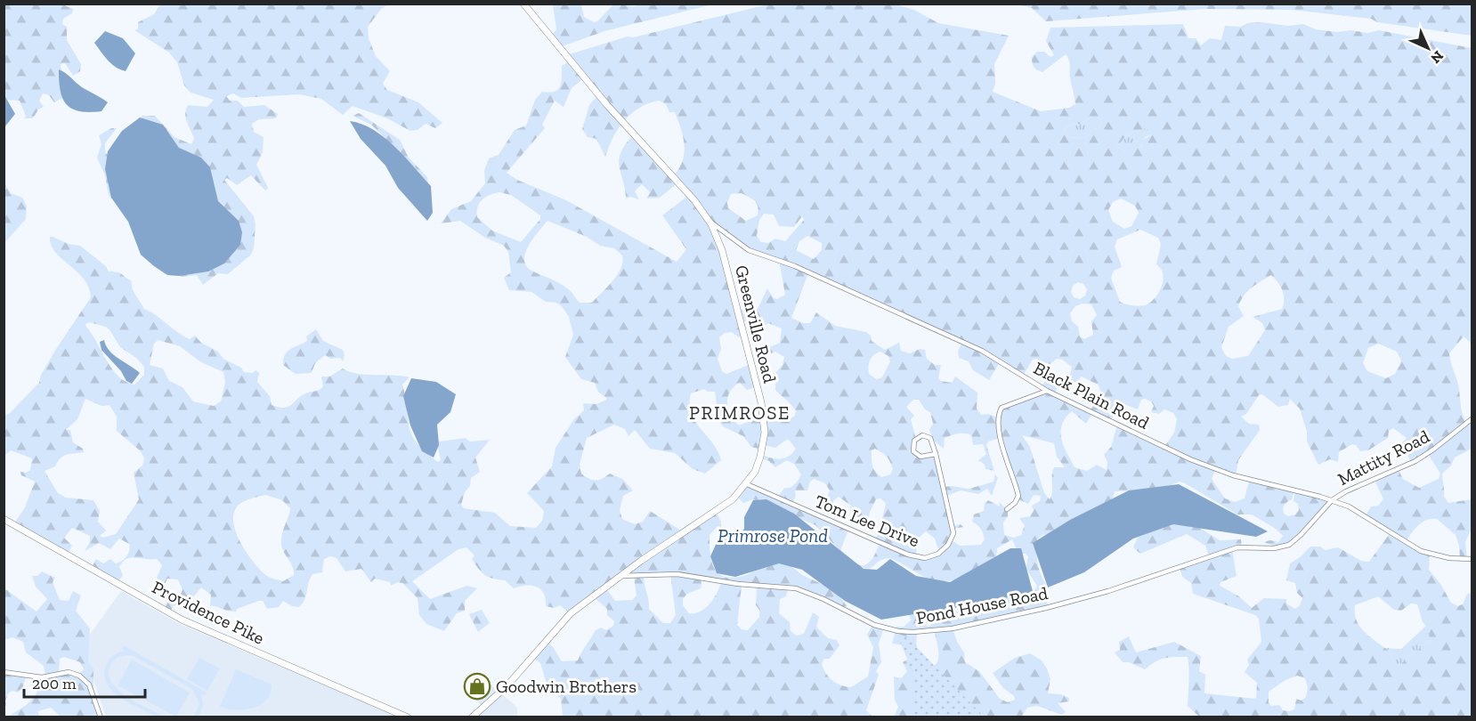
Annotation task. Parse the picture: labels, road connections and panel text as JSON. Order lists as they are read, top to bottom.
{
  "streets": {
    "main road": ["Greenville Road", "Providence Pike"],
    "street": [
      "Black Plain Road",
      "Mattity Road",
      "Tom Lee Drive",
      "Pond House Road"
    ]
  },
  "crossings": [
    ["Greenville Road", "Black Plain Road"],
    ["Greenville Road", "Tom Lee Drive"],
    ["Greenville Road", "Pond House Road"],
    ["Black Plain Road", "Mattity Road"],
    ["Black Plain Road", "Pond House Road"],
    ["Mattity Road", "Pond House Road"]
  ],
  "districts": ["PRIMROSE"],
  "water": ["Primrose Pond"],
  "places": {
    "shop": ["Goodwin Brothers"]
  },
  "scale_bar": "200 m",
  "north": "bottom right"
}
